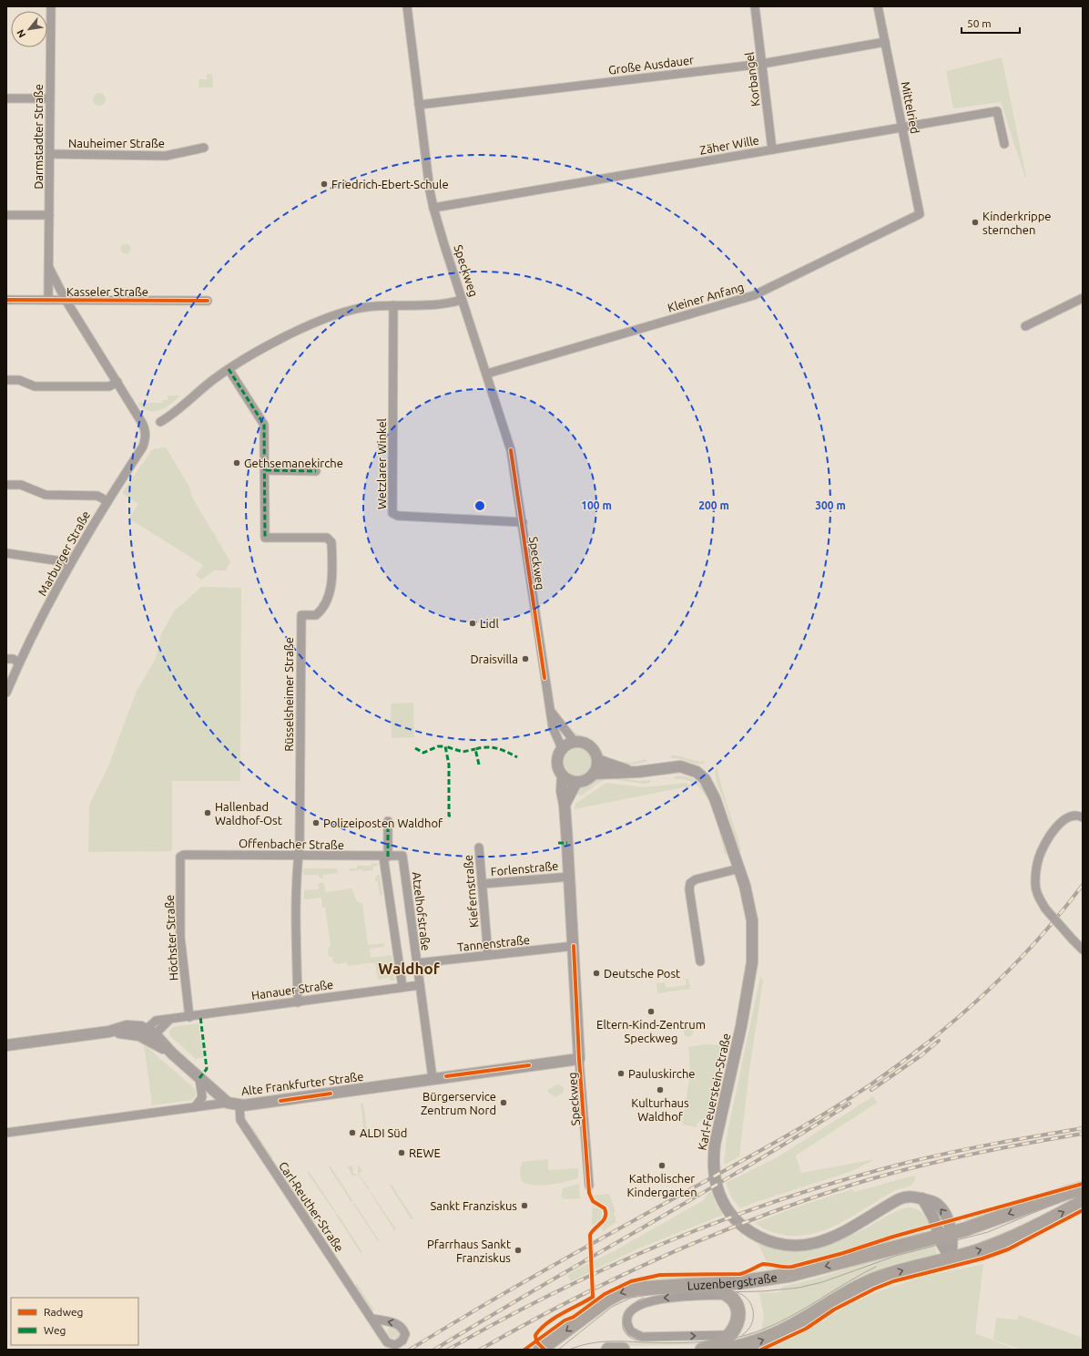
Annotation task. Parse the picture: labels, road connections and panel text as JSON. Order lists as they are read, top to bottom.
{
  "streets": {
    "main road": ["Luzenbergstraße"],
    "street": [
      "Große Ausdauer",
      "Korbangel",
      "Mittelried",
      "Darmstadter Straße",
      "Nauheimer Straße",
      "Zäher Wille",
      "Speckweg",
      "Kasseler Straße",
      "Kleiner Anfang",
      "Wetzlarer Winkel",
      "Marburger Straße",
      "Rüsselsheimer Straße",
      "Offenbacher Straße",
      "Forlenstraße",
      "Kiefernstraße",
      "Atzelhofstraße",
      "Höchster Straße",
      "Tannenstraße",
      "Hanauer Straße",
      "Alte Frankfurter Straße",
      "Karl-Feuerstein-Straße",
      "Carl-Reuther-Straße"
    ]
  },
  "crossings": [
    ["Große Ausdauer", "Korbangel"],
    ["Große Ausdauer", "Mittelried"],
    ["Große Ausdauer", "Speckweg"],
    ["Korbangel", "Zäher Wille"],
    ["Mittelried", "Zäher Wille"],
    ["Mittelried", "Kleiner Anfang"],
    ["Darmstadter Straße", "Nauheimer Straße"],
    ["Darmstadter Straße", "Kasseler Straße"],
    ["Darmstadter Straße", "Marburger Straße"],
    ["Zäher Wille", "Speckweg"],
    ["Speckweg", "Kleiner Anfang"],
    ["Speckweg", "Wetzlarer Winkel"],
    ["Speckweg", "Forlenstraße"],
    ["Speckweg", "Tannenstraße"],
    ["Speckweg", "Alte Frankfurter Straße"],
    ["Speckweg", "Karl-Feuerstein-Straße"],
    ["Rüsselsheimer Straße", "Offenbacher Straße"],
    ["Rüsselsheimer Straße", "Hanauer Straße"],
    ["Offenbacher Straße", "Atzelhofstraße"],
    ["Offenbacher Straße", "Höchster Straße"],
    ["Forlenstraße", "Kiefernstraße"],
    ["Kiefernstraße", "Tannenstraße"],
    ["Atzelhofstraße", "Tannenstraße"],
    ["Atzelhofstraße", "Hanauer Straße"],
    ["Atzelhofstraße", "Alte Frankfurter Straße"],
    ["Höchster Straße", "Hanauer Straße"],
    ["Alte Frankfurter Straße", "Carl-Reuther-Straße"],
    ["Karl-Feuerstein-Straße", "Luzenbergstraße"]
  ],
  "districts": ["Waldhof"],
  "places": [
    "Friedrich-Ebert-Schule",
    "Kinderkrippe sternchen",
    "Gethsemanekirche",
    "Lidl",
    "Draisvilla",
    "Hallenbad Waldhof-Ost",
    "Polizeiposten Waldhof",
    "Deutsche Post",
    "Eltern-Kind-Zentrum Speckweg",
    "Pauluskirche",
    "Kulturhaus Waldhof",
    "Bürgerservice Zentrum Nord",
    "ALDI Süd",
    "REWE",
    "Katholischer Kindergarten",
    "Sankt Franziskus",
    "Pfarrhaus Sankt Franziskus"
  ],
  "legend": ["Radweg", "Weg"],
  "scale_bar": "50 m",
  "north": "bottom left",
  "rings": ["100 m", "200 m", "300 m"]
}
